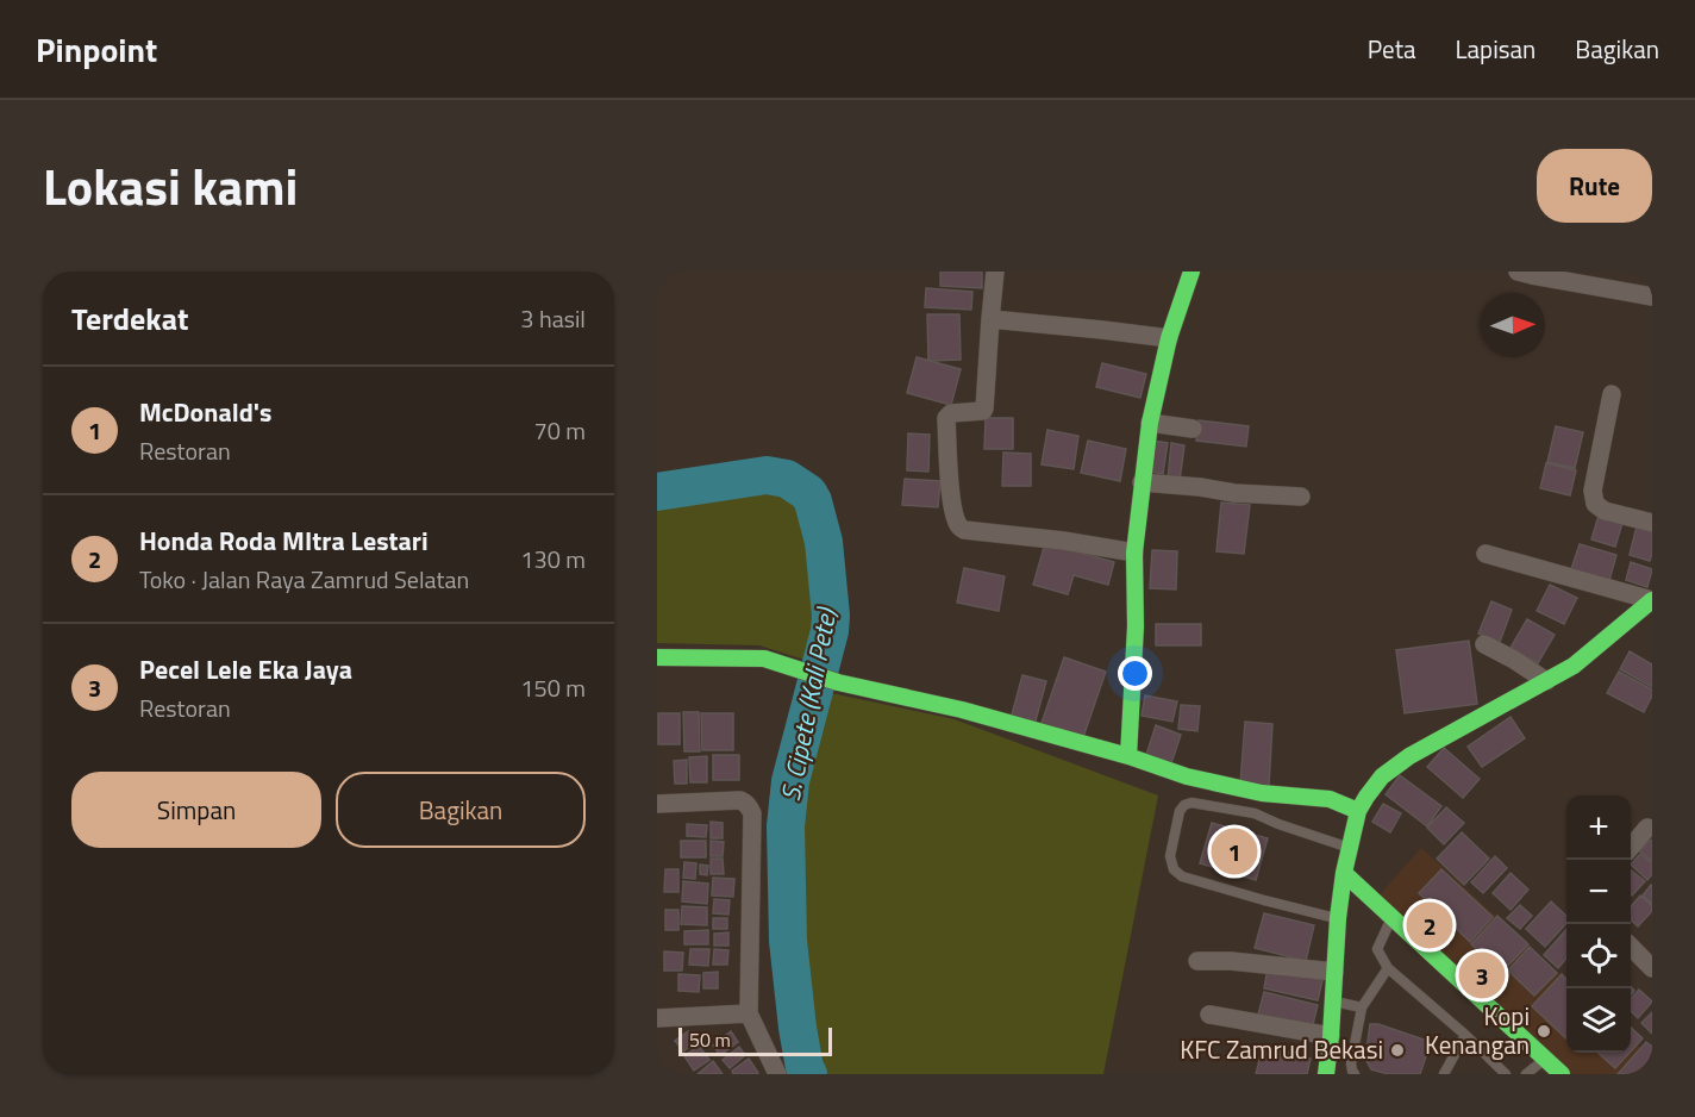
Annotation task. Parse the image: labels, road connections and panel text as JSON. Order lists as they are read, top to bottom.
{
  "water": ["S. Cipete (Kali Pete)"],
  "places": ["Kopi Kenangan", "KFC Zamrud Bekasi"],
  "scale_bar": "50 m",
  "north": "right",
  "page": {
    "header": "Pinpoint",
    "nav": ["Peta", "Lapisan", "Bagikan"],
    "title": "Lokasi kami",
    "buttons": [
      "Rute",
      ["Simpan", "Bagikan"]
    ],
    "heading": ["Terdekat", "3 hasil"],
    "list": [
      {
        "mark": "1",
        "name": "McDonald's",
        "note": "Restoran",
        "value": "70 m"
      },
      {
        "mark": "2",
        "name": "Honda Roda MItra Lestari",
        "note": "Toko · Jalan Raya Zamrud Selatan",
        "value": "130 m"
      },
      {
        "mark": "3",
        "name": "Pecel Lele Eka Jaya",
        "note": "Restoran",
        "value": "150 m"
      }
    ],
    "map_buttons": ["+", "−"],
    "pins": ["1", "2", "3"],
    "scale": "50 m"
  }
}
